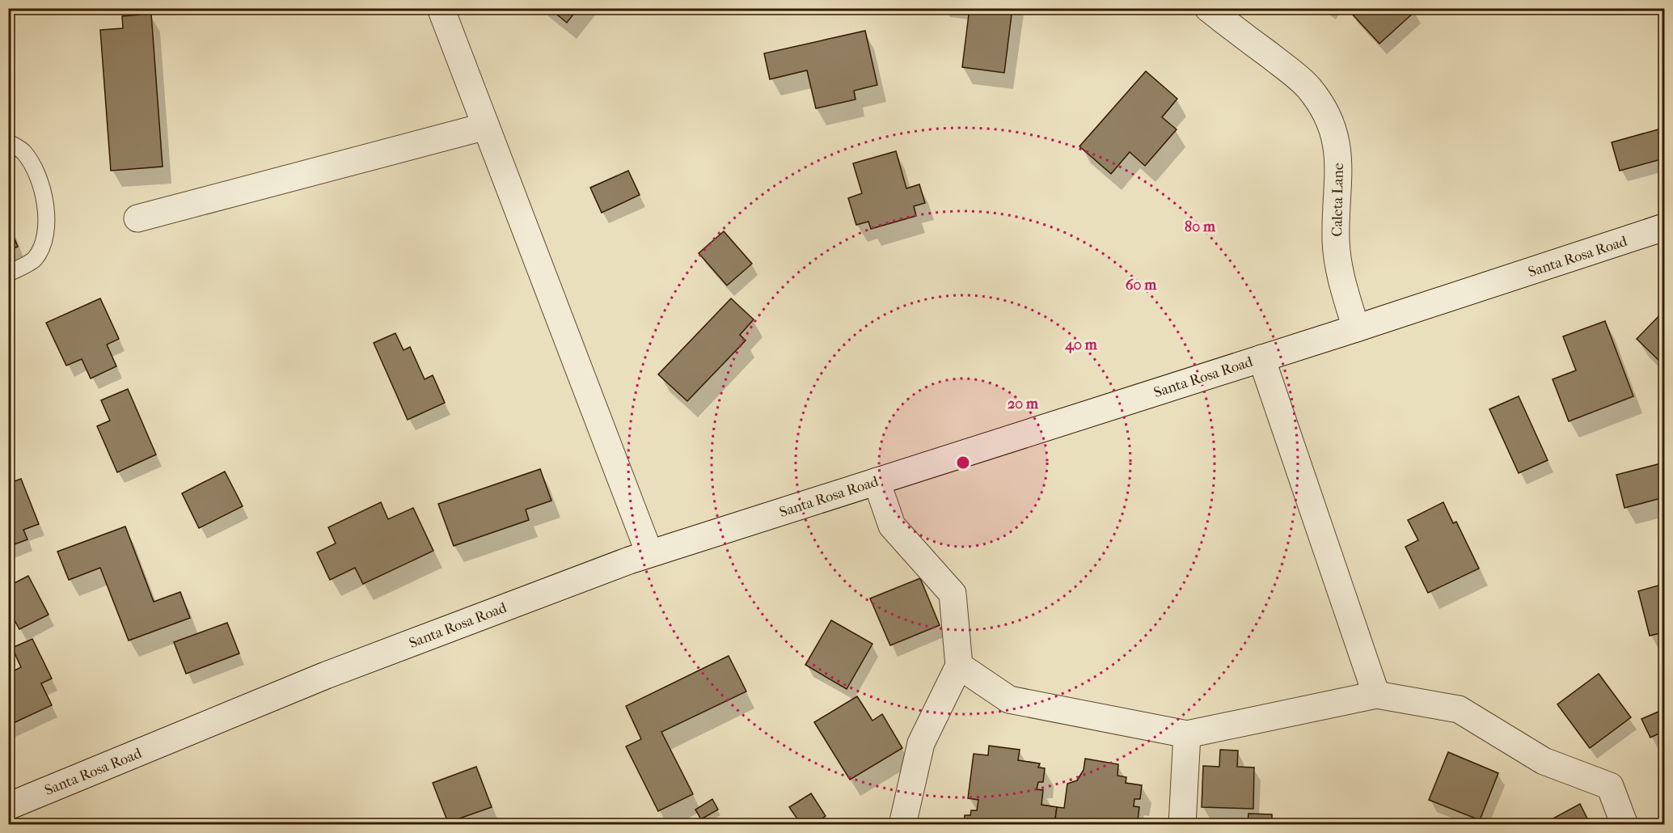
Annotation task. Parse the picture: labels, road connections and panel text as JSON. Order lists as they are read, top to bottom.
{
  "streets": {
    "street": ["Caleta Lane", "Santa Rosa Road"]
  },
  "crossings": [
    ["Caleta Lane", "Santa Rosa Road"]
  ],
  "rings": [
    "80 m",
    "60 m",
    "40 m",
    "20 m"
  ]
}
